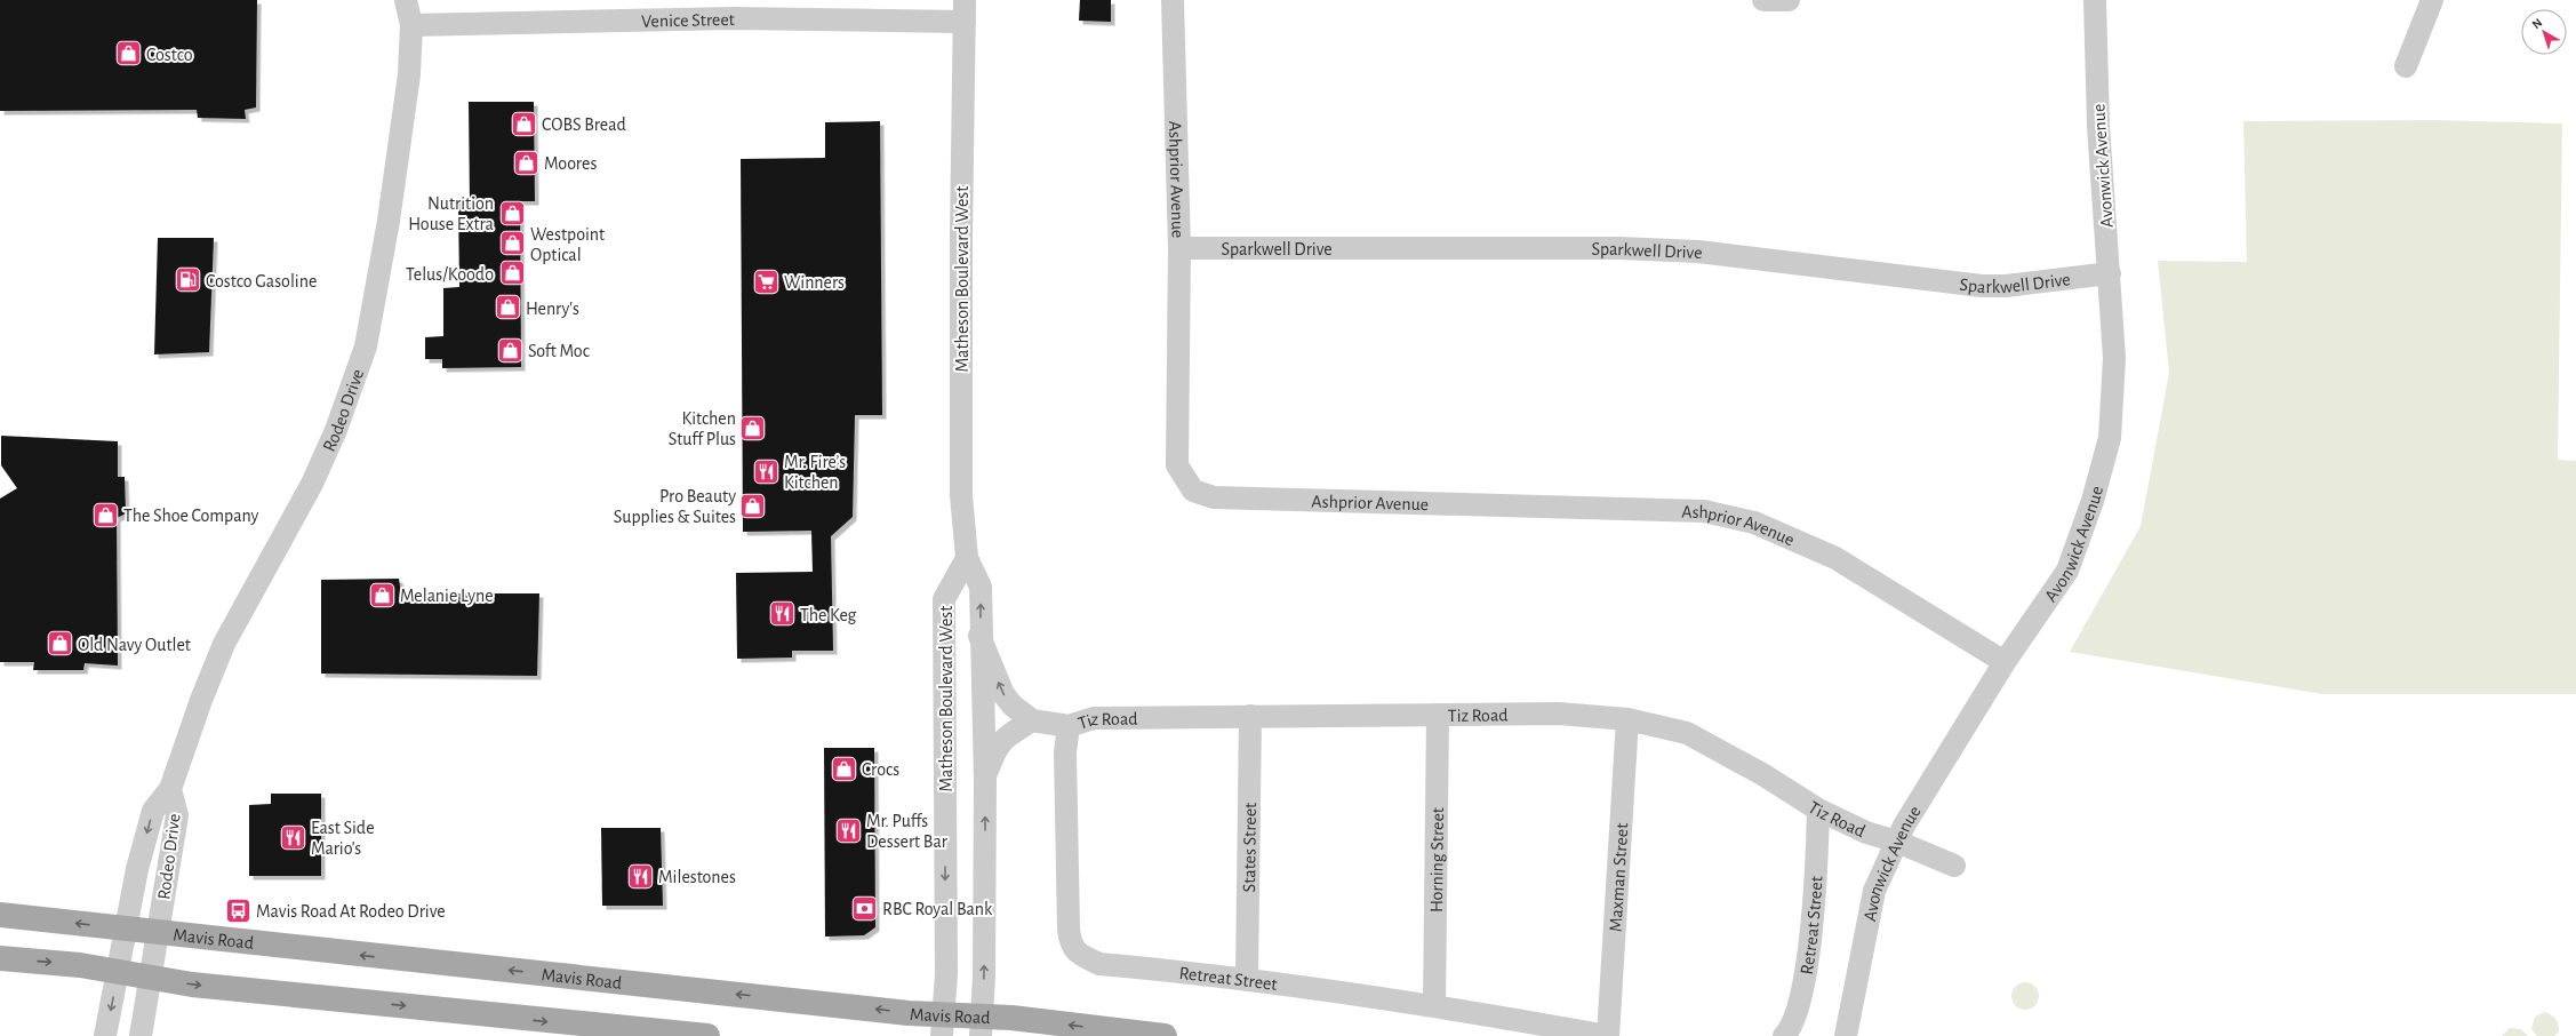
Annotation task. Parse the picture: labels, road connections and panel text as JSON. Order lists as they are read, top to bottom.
{
  "streets": {
    "main road": ["Mavis Road"],
    "street": [
      "Venice Street",
      "Avonwick Avenue",
      "Ashprior Avenue",
      "Sparkwell Drive",
      "Matheson Boulevard West",
      "Rodeo Drive",
      "Tiz Road",
      "States Street",
      "Horning Street",
      "Maxman Street",
      "Retreat Street"
    ]
  },
  "crossings": [
    ["Venice Street", "Matheson Boulevard West"],
    ["Venice Street", "Rodeo Drive"],
    ["Avonwick Avenue", "Ashprior Avenue"],
    ["Avonwick Avenue", "Sparkwell Drive"],
    ["Avonwick Avenue", "Tiz Road"],
    ["Ashprior Avenue", "Sparkwell Drive"],
    ["Matheson Boulevard West", "Tiz Road"],
    ["Matheson Boulevard West", "Mavis Road"],
    ["Rodeo Drive", "Mavis Road"],
    ["Tiz Road", "States Street"],
    ["Tiz Road", "Horning Street"],
    ["Tiz Road", "Maxman Street"],
    ["Tiz Road", "Retreat Street"],
    ["States Street", "Retreat Street"],
    ["Horning Street", "Retreat Street"],
    ["Maxman Street", "Retreat Street"]
  ],
  "places": {
    "shop": [
      "Costco",
      "COBS Bread",
      "Moores",
      "Nutrition House Extra",
      "Westpoint Optical",
      "Telus/Koodo",
      "Henry's",
      "Soft Moc",
      "Kitchen Stuff Plus",
      "Pro Beauty Supplies & Suites",
      "The Shoe Company",
      "Melanie Lyne",
      "Old Navy Outlet",
      "Crocs"
    ],
    "fuel station": ["Costco Gasoline"],
    "supermarket": ["Winners"],
    "restaurant": [
      "Mr. Fire’s Kitchen",
      "The Keg",
      "Mr. Puffs Dessert Bar",
      "East Side Mario's",
      "Milestones"
    ],
    "bank": ["RBC Royal Bank"],
    "bus stop": ["Mavis Road At Rodeo Drive"]
  },
  "north": "top left"
}
